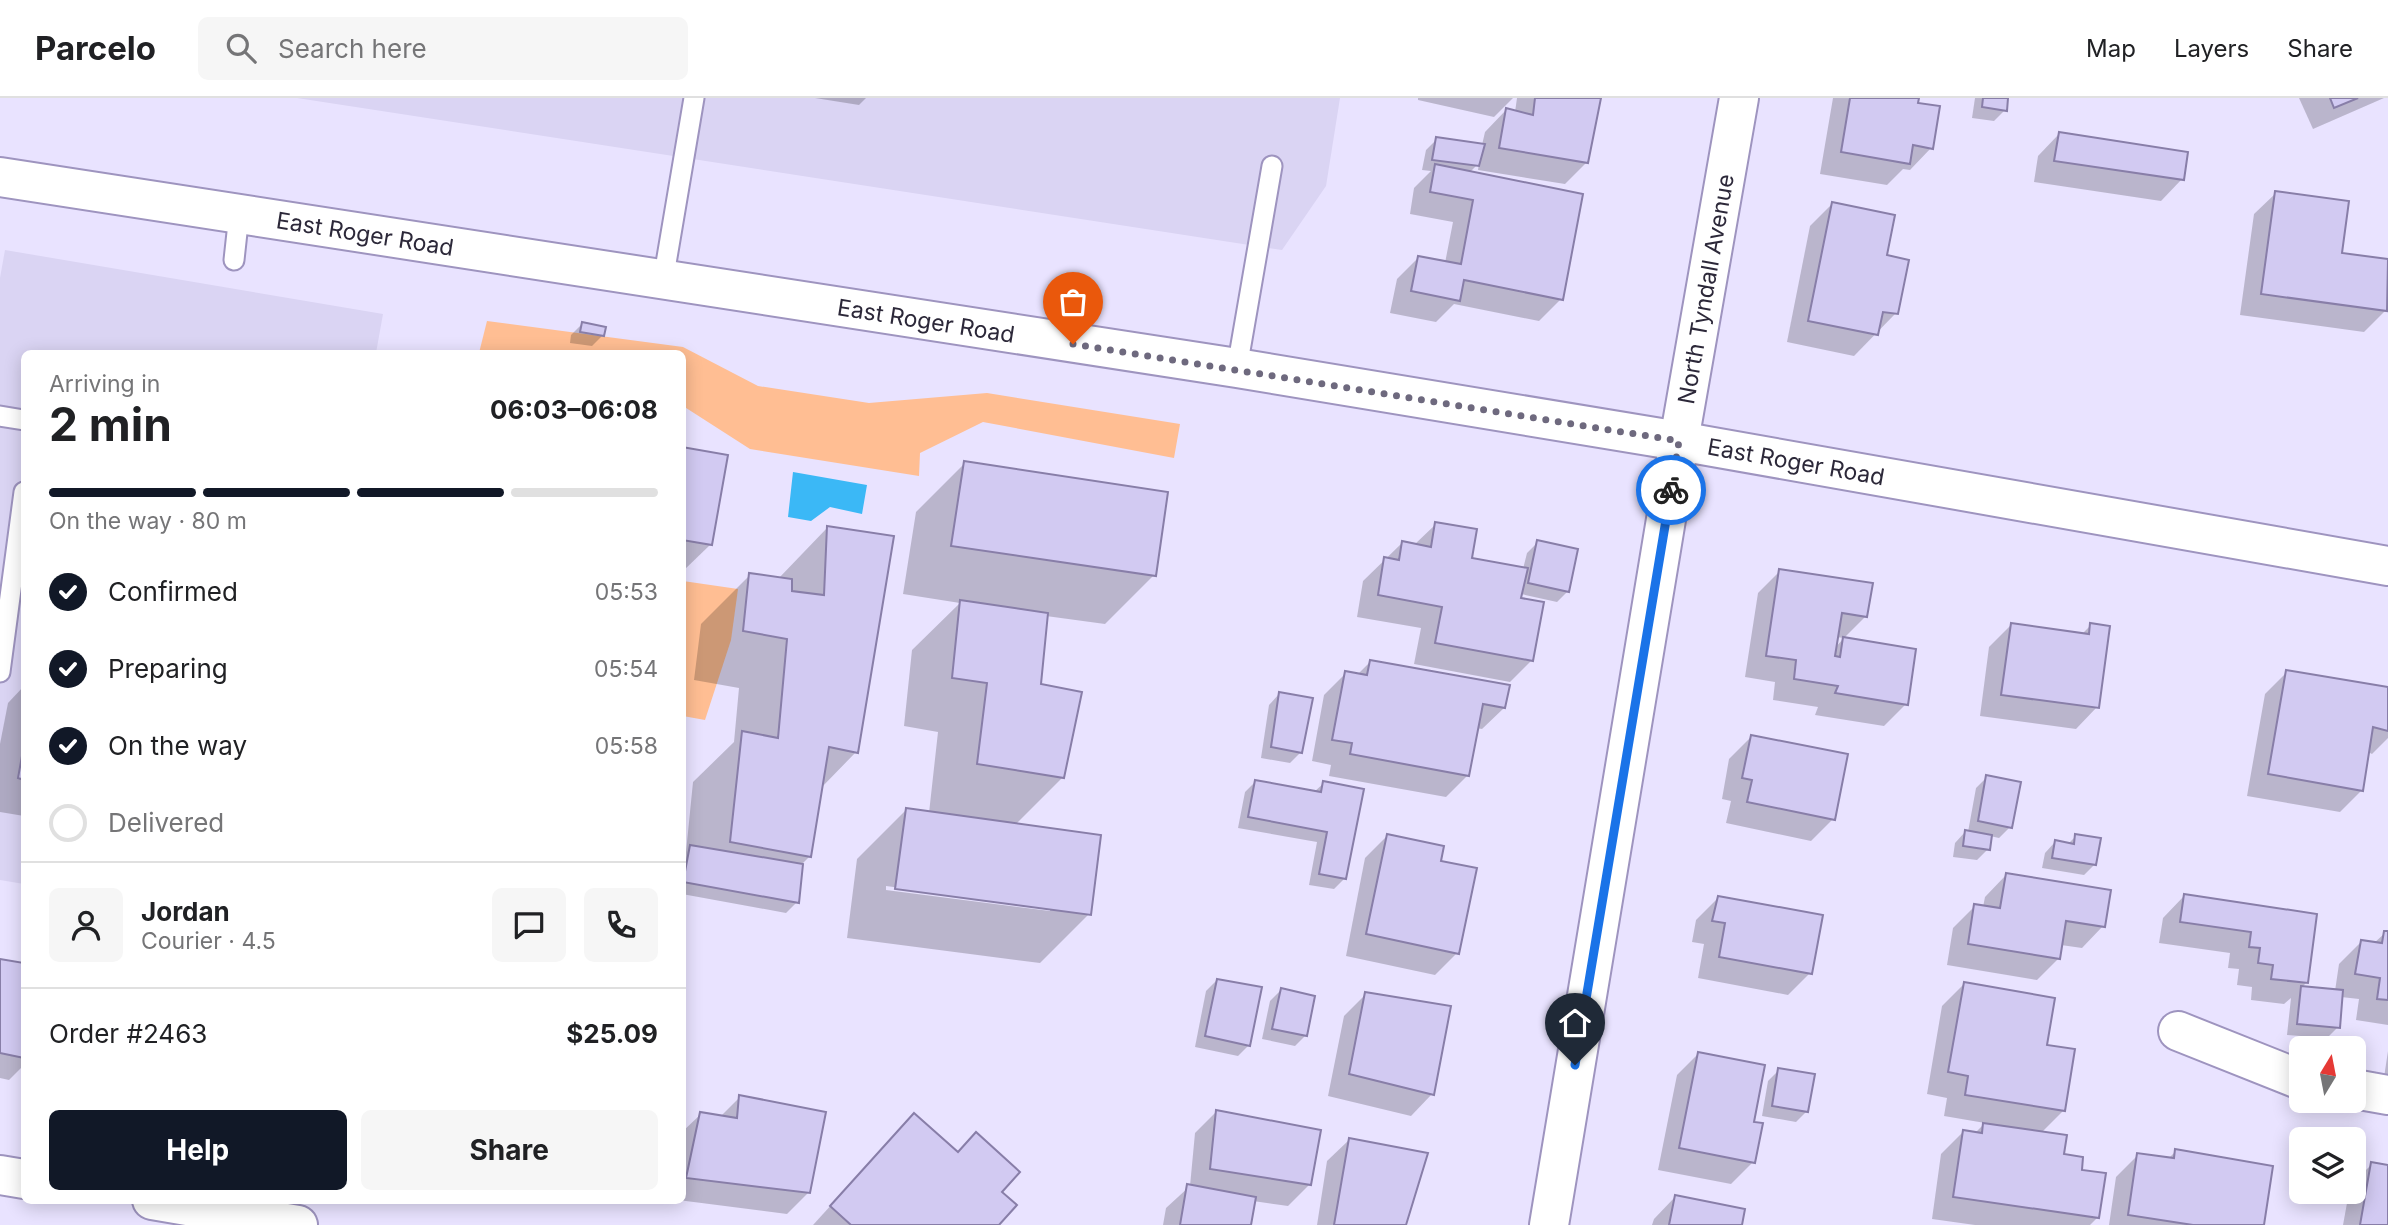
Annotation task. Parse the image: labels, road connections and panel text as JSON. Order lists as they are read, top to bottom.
{
  "streets": {
    "street": ["East Roger Road", "North Tyndall Avenue"]
  },
  "crossings": [
    ["East Roger Road", "North Tyndall Avenue"]
  ],
  "north": "top",
  "page": {
    "header": "Parcelo",
    "search": "Search here",
    "nav": ["Map", "Layers", "Share"],
    "heading": ["2 min", "Arriving in", "06:03–06:08"],
    "panel": [
      "Jordan",
      "Courier · 4.5",
      "Order #2463",
      "$25.09"
    ],
    "bar": "On the way · 80 m",
    "list": [
      ["Confirmed", "05:53"],
      ["Preparing", "05:54"],
      ["On the way", "05:58"],
      "Delivered"
    ],
    "buttons": ["Help", "Share"]
  }
}
